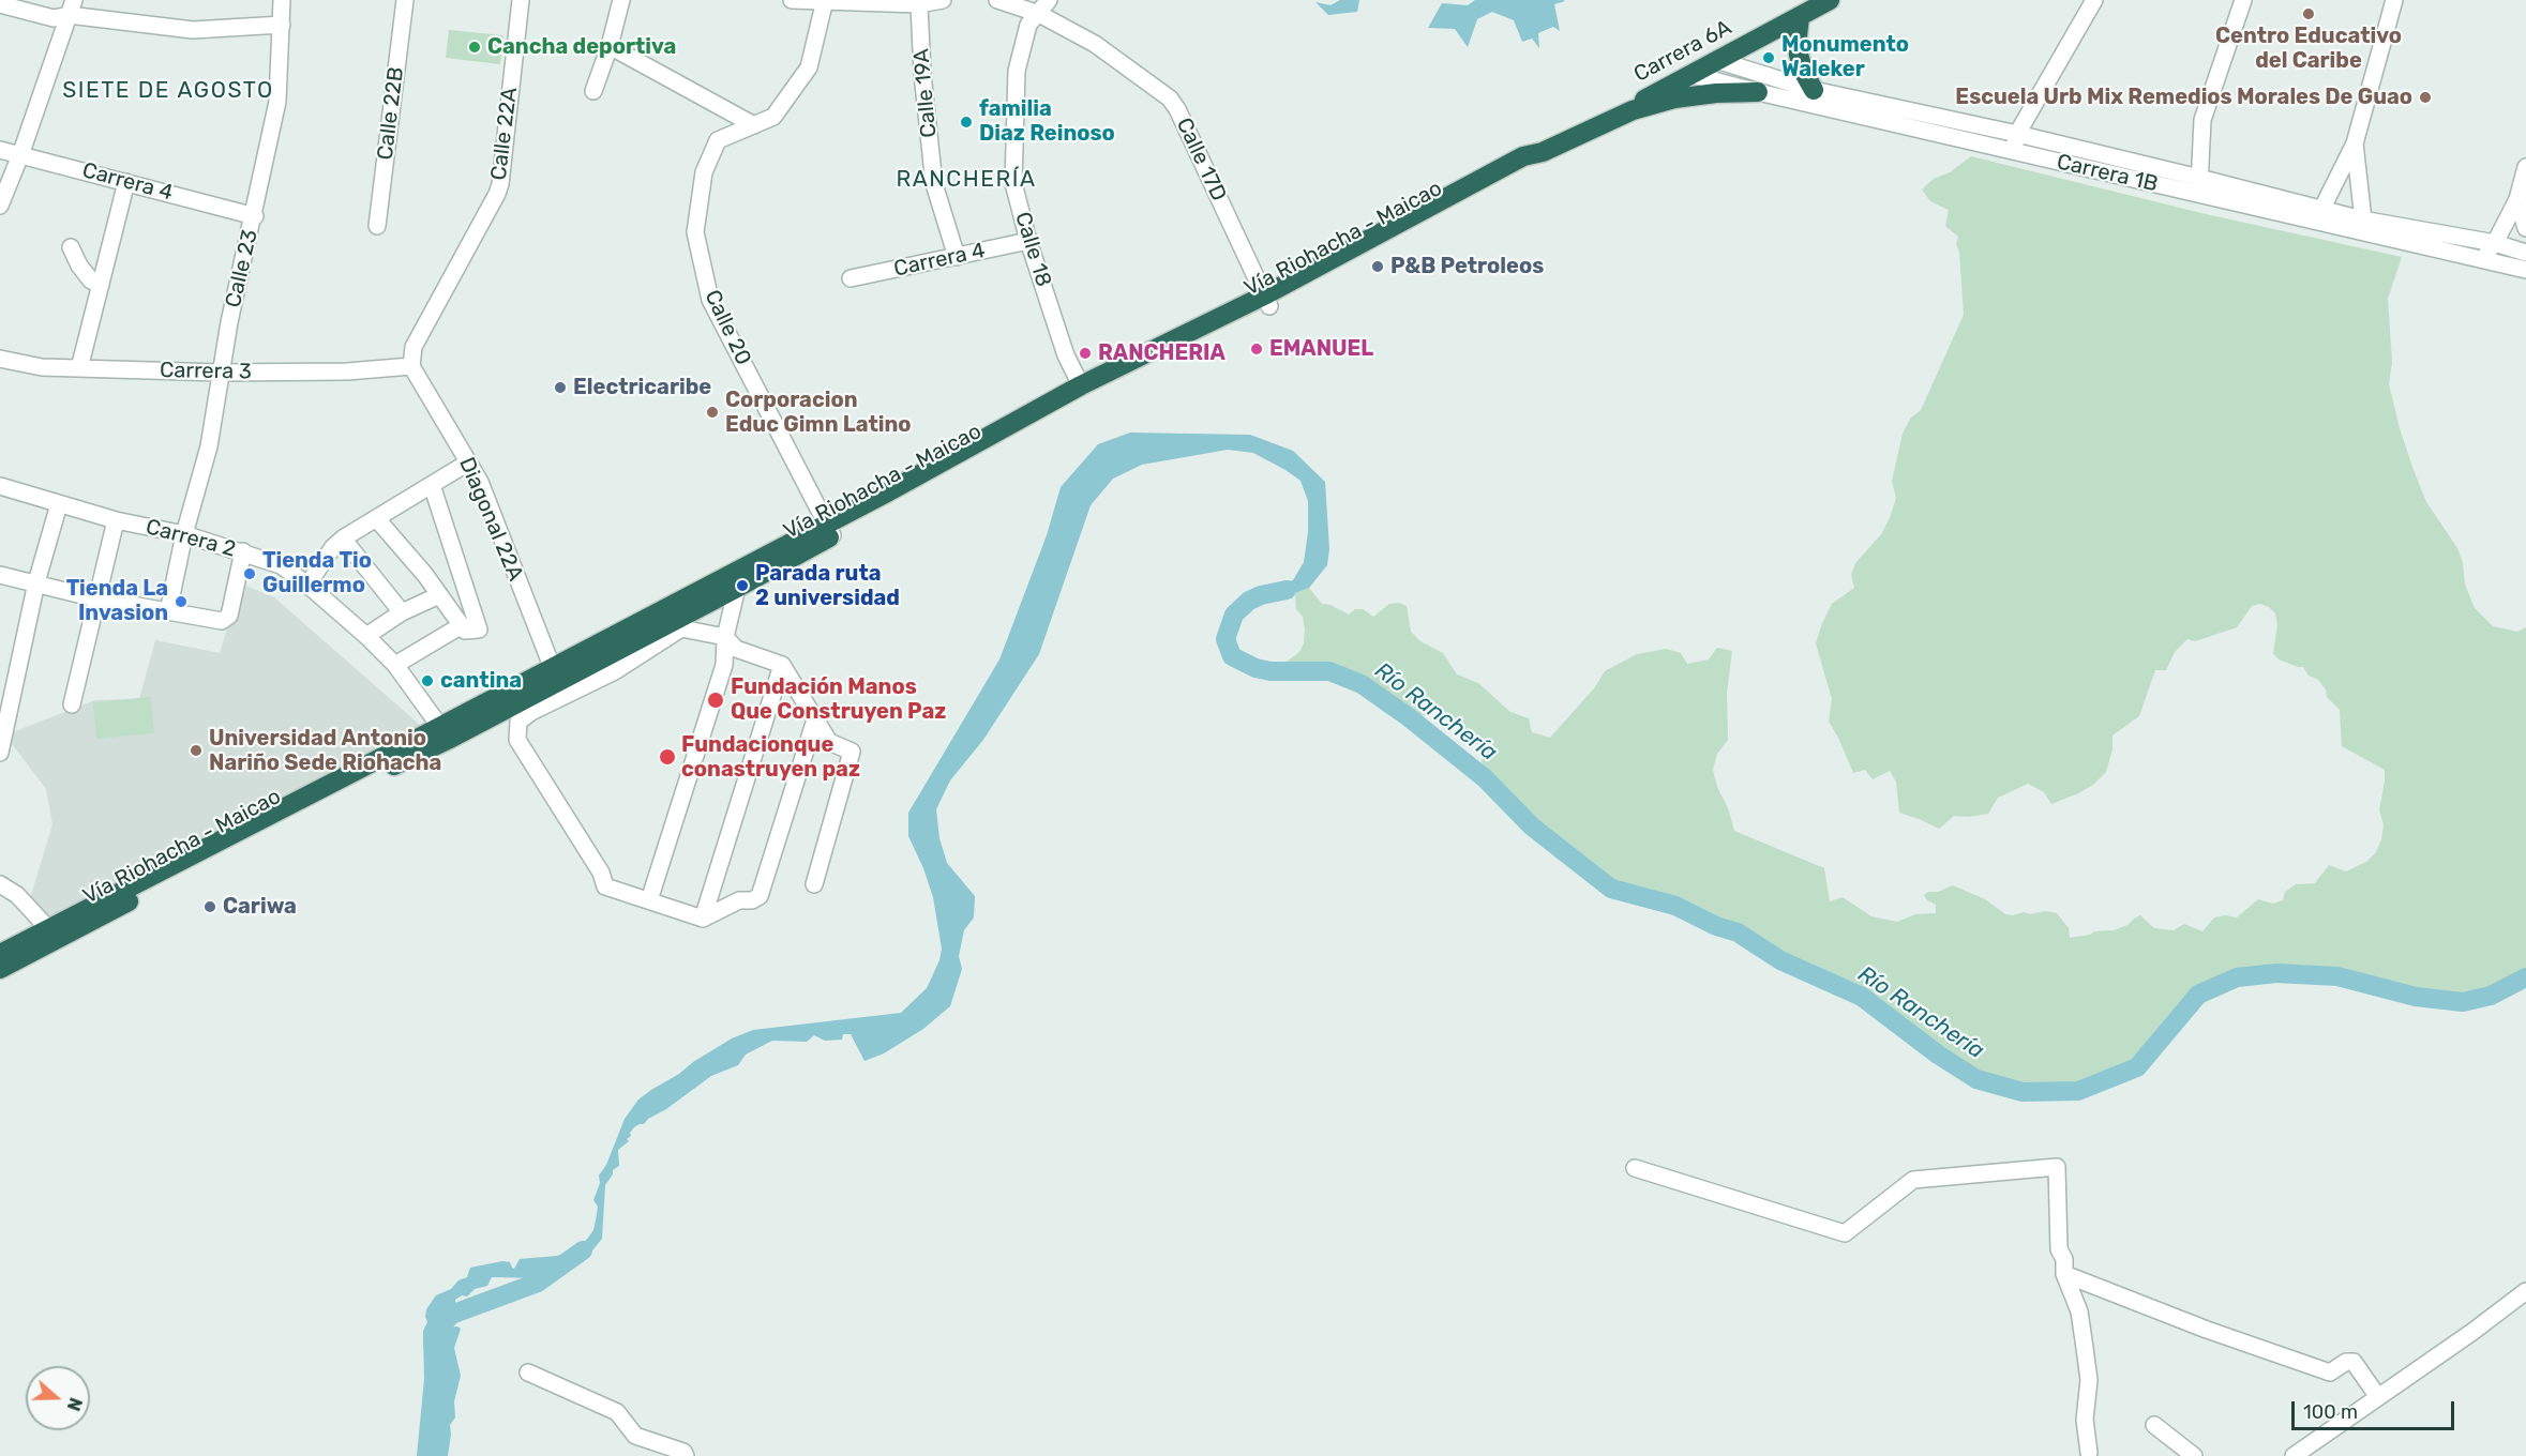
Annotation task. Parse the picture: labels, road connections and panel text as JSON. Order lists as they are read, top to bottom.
{
  "streets": {
    "highway": ["Carrera 6A", "Vía Riohacha - Maicao"],
    "street": [
      "Calle 19A",
      "Calle 22B",
      "Calle 22A",
      "Calle 17D",
      "Carrera 1B",
      "Carrera 4",
      "Calle 18",
      "Calle 23",
      "Calle 20",
      "Carrera 3",
      "Diagonal 22A",
      "Carrera 2"
    ]
  },
  "crossings": [
    ["Carrera 6A", "Carrera 1B"],
    ["Carrera 6A", "Vía Riohacha - Maicao"],
    ["Calle 19A", "Carrera 4"],
    ["Calle 22A", "Carrera 3"],
    ["Calle 22A", "Diagonal 22A"],
    ["Calle 17D", "Vía Riohacha - Maicao"],
    ["Calle 17D", "Calle 18"],
    ["Carrera 4", "Calle 18"],
    ["Carrera 4", "Calle 23"],
    ["Vía Riohacha - Maicao", "Calle 18"],
    ["Vía Riohacha - Maicao", "Calle 20"],
    ["Vía Riohacha - Maicao", "Diagonal 22A"],
    ["Vía Riohacha - Maicao", "Carrera 2"],
    ["Calle 23", "Carrera 3"],
    ["Calle 23", "Carrera 2"],
    ["Carrera 3", "Diagonal 22A"]
  ],
  "districts": ["SIETE DE AGOSTO", "RANCHERÍA"],
  "water": ["Río Ranchería"],
  "places": [
    "Centro Educativo del Caribe",
    "Cancha deportiva",
    "Monumento Waleker",
    "Escuela Urb Mix Remedios Morales De Guao",
    "familia Diaz Reinoso",
    "P&B Petroleos",
    "EMANUEL",
    "RANCHERIA",
    "Electricaribe",
    "Corporacion Educ Gimn Latino",
    "Tienda Tio Guillermo",
    "Parada ruta 2 universidad",
    "Tienda La Invasion",
    "cantina",
    "Fundación Manos Que Construyen Paz",
    "Universidad Antonio Nariño Sede Riohacha",
    "Fundacionque conastruyen paz",
    "Cariwa"
  ],
  "scale_bar": "100 m",
  "north": "right"
}
